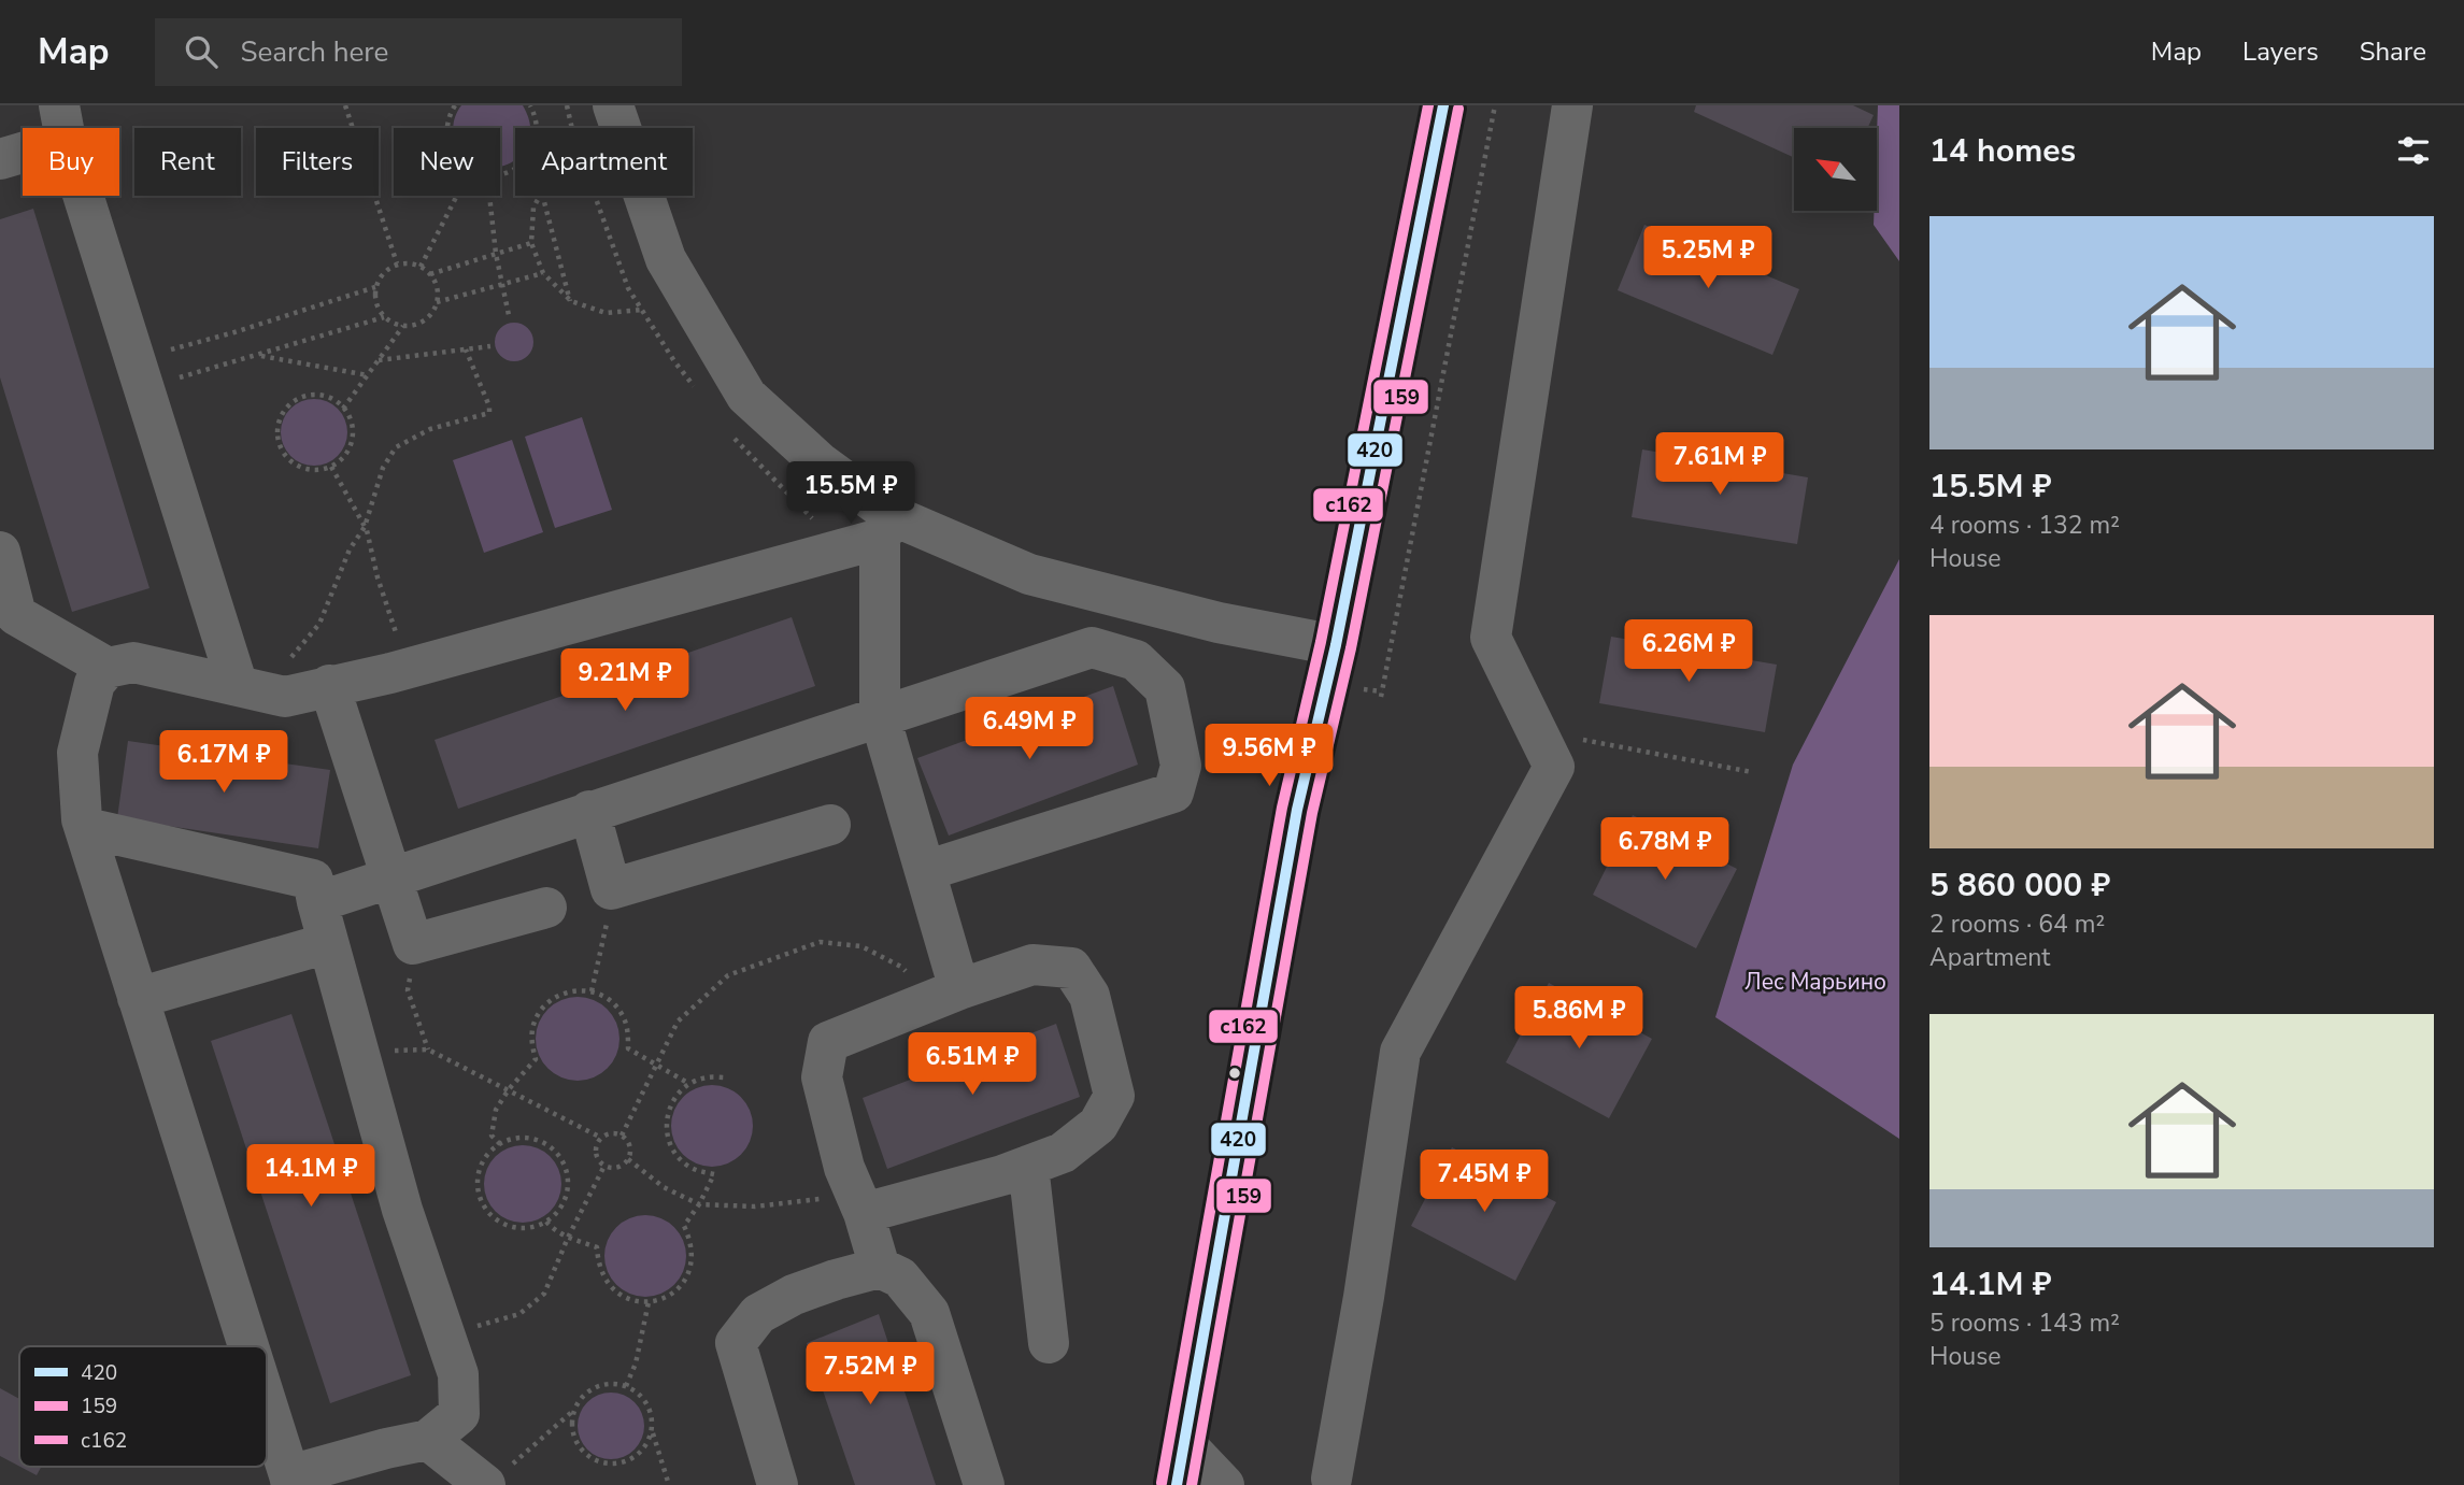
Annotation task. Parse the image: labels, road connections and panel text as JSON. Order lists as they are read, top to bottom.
{
  "parks": ["Лес Марьино"],
  "lines": ["transit line 420", "transit line с162", "transit line 159"],
  "legend": ["420", "159", "с162"],
  "north": "top left",
  "page": {
    "header": "Map",
    "search": "Search here",
    "nav": ["Map", "Layers", "Share"],
    "heading": "14 homes",
    "chip": [
      "Buy",
      "Rent",
      "Filters",
      "New",
      "Apartment"
    ],
    "list": [
      {
        "name": "15.5M ₽",
        "note": "4 rooms · 132 m² · House"
      },
      {
        "name": "5 860 000 ₽",
        "note": "2 rooms · 64 m² · Apartment"
      },
      {
        "name": "14.1M ₽",
        "note": "5 rooms · 143 m² · House"
      }
    ],
    "price": [
      "5.25M ₽",
      "7.61M ₽",
      "15.5M ₽",
      "6.26M ₽",
      "9.21M ₽",
      "6.49M ₽",
      "9.56M ₽",
      "6.17M ₽",
      "6.78M ₽",
      "5.86M ₽",
      "6.51M ₽",
      "14.1M ₽",
      "7.45M ₽",
      "7.52M ₽"
    ]
  }
}
